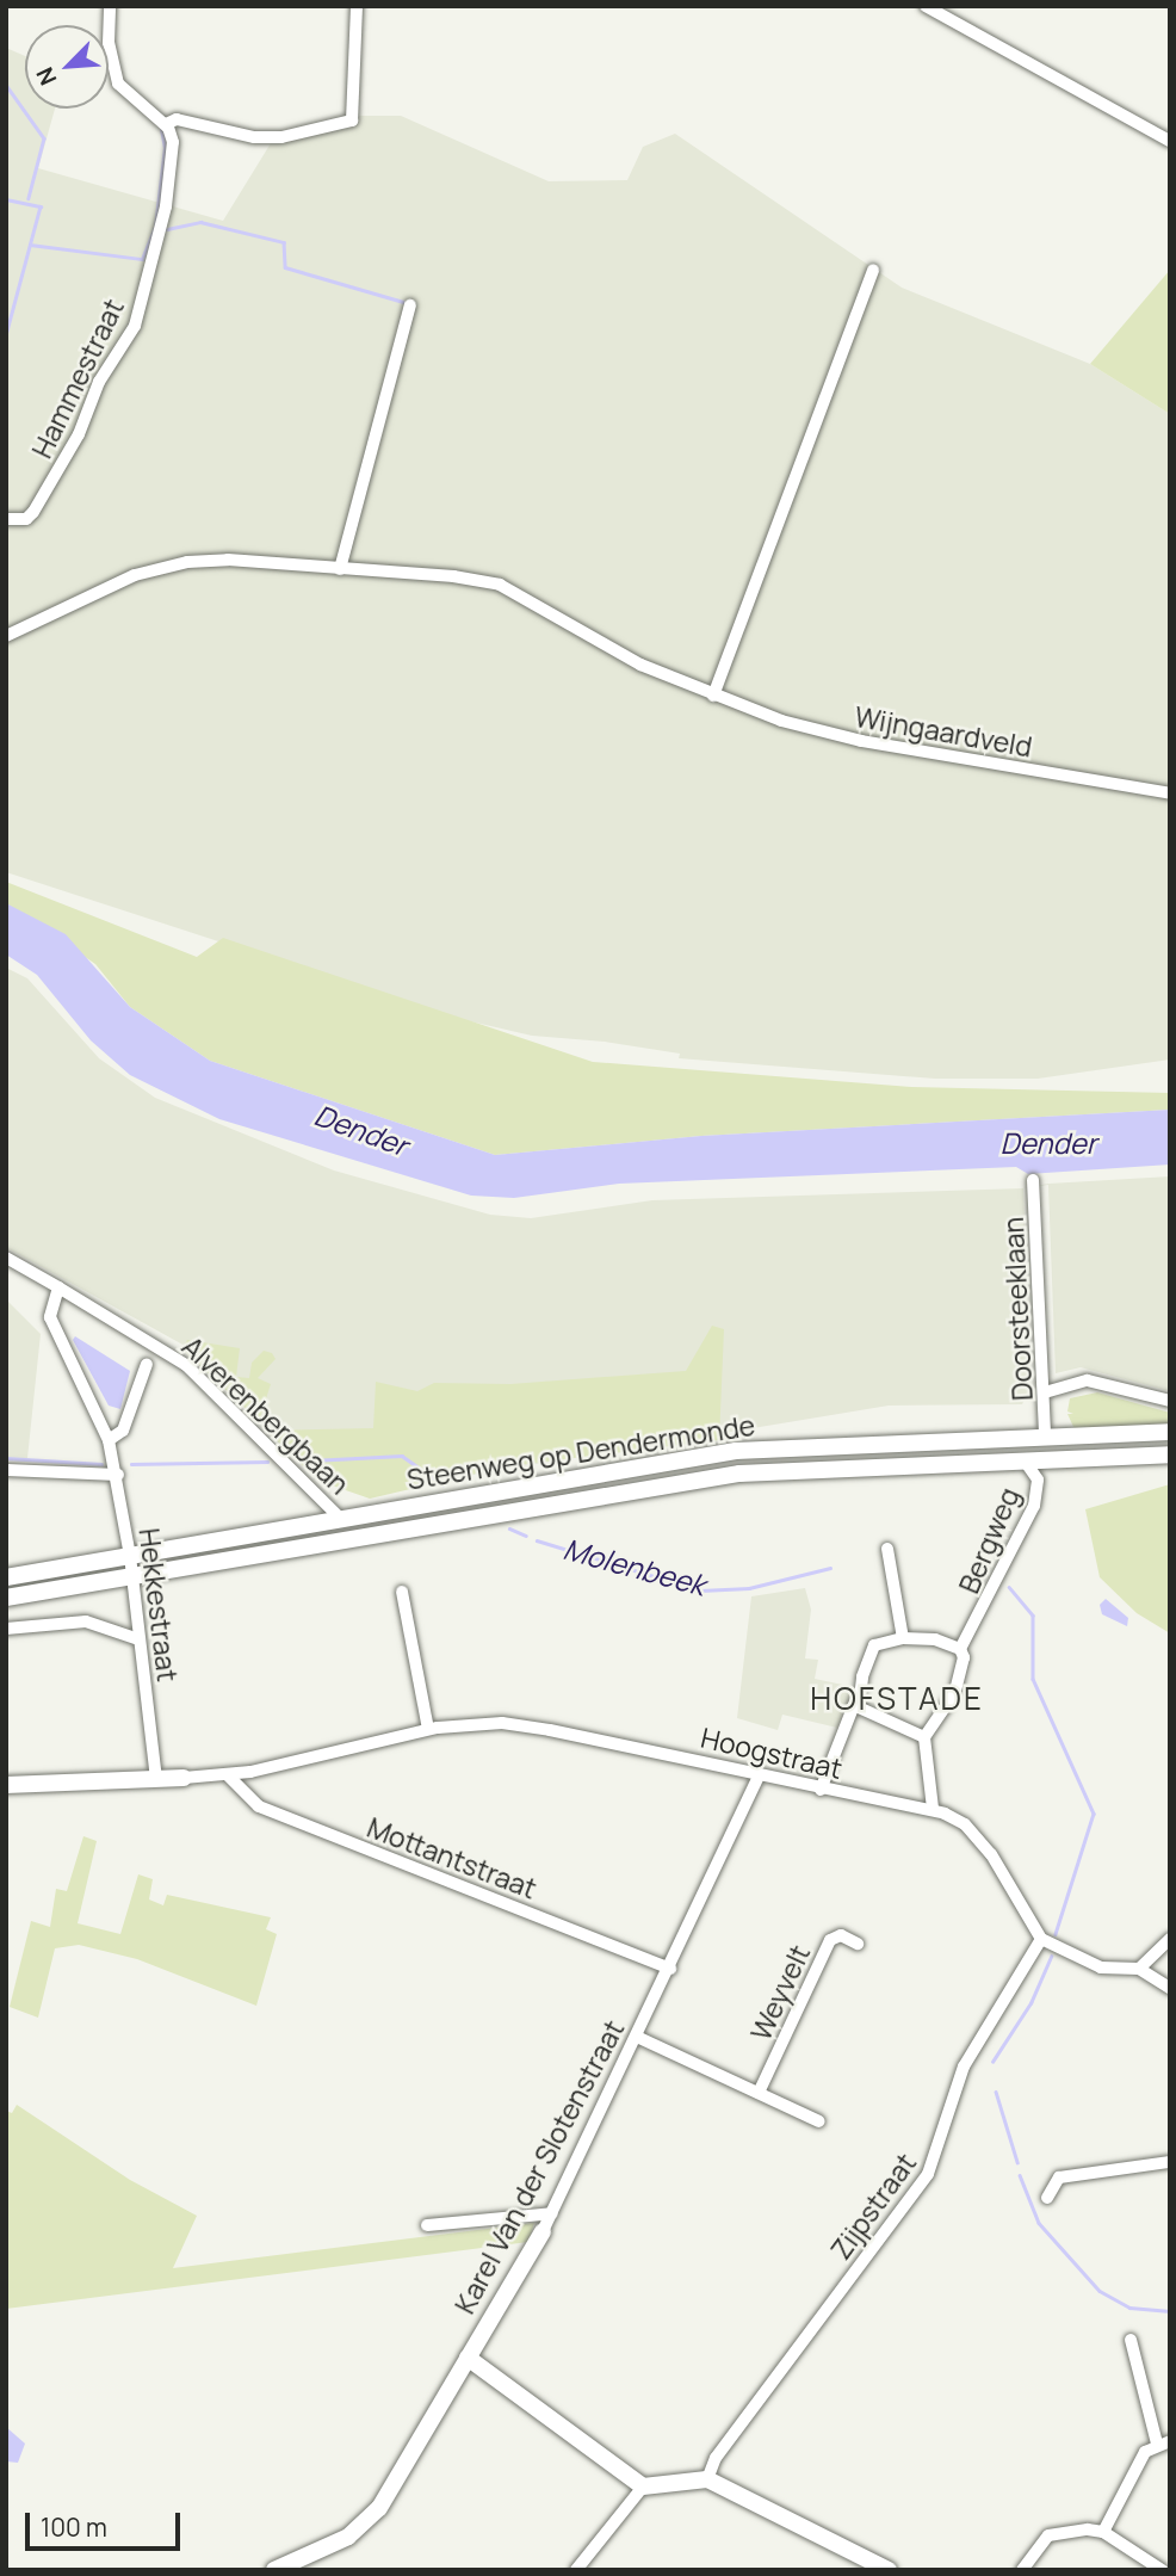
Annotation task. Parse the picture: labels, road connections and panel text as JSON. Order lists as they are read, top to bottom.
{
  "streets": {
    "main road": ["Steenweg op Dendermonde", "Karel Van der Slotenstraat"],
    "street": [
      "Hammestraat",
      "Wijngaardveld",
      "Doorsteeklaan",
      "Alverenbergbaan",
      "Bergweg",
      "Hekkestraat",
      "Hoogstraat",
      "Mottantstraat",
      "Weyvelt",
      "Zijpstraat"
    ]
  },
  "crossings": [
    ["Doorsteeklaan", "Steenweg op Dendermonde"],
    ["Alverenbergbaan", "Steenweg op Dendermonde"],
    ["Alverenbergbaan", "Hekkestraat"],
    ["Steenweg op Dendermonde", "Bergweg"],
    ["Steenweg op Dendermonde", "Hekkestraat"],
    ["Hoogstraat", "Mottantstraat"],
    ["Hoogstraat", "Karel Van der Slotenstraat"],
    ["Hoogstraat", "Zijpstraat"],
    ["Mottantstraat", "Karel Van der Slotenstraat"]
  ],
  "districts": ["HOFSTADE"],
  "water": ["Dender", "Molenbeek"],
  "scale_bar": "100 m",
  "north": "bottom left"
}
